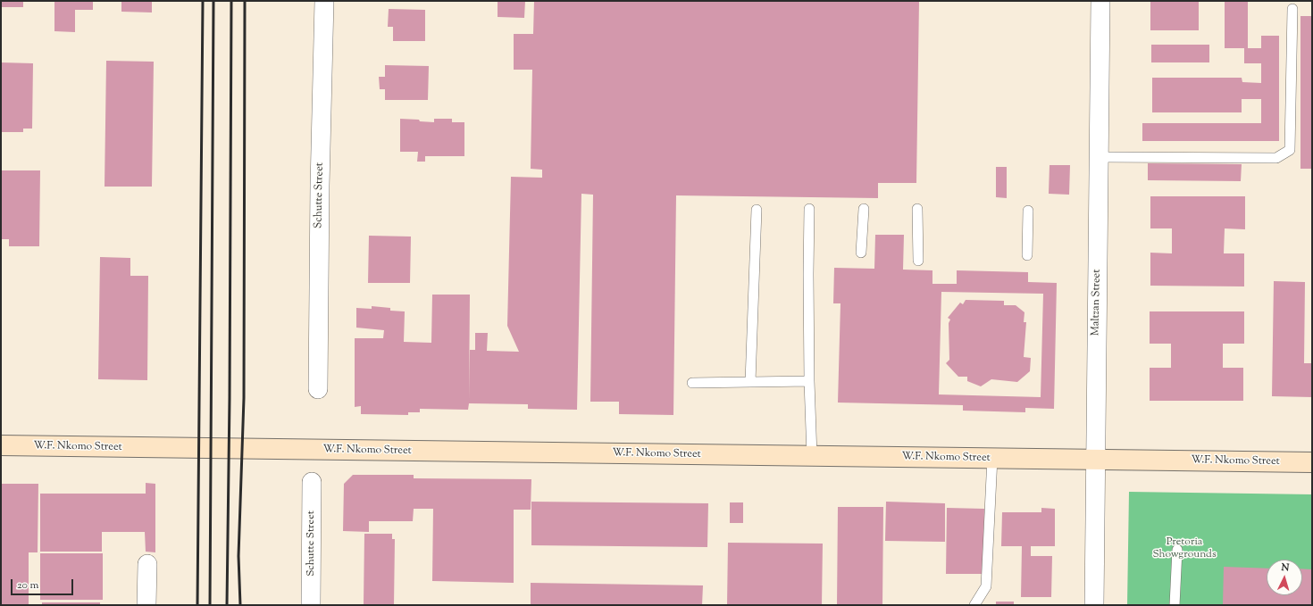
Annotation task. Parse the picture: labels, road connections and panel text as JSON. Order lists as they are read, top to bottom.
{
  "streets": {
    "main road": ["W.F. Nkomo Street"],
    "street": ["Schutte Street", "Maltzan Street"]
  },
  "crossings": [
    ["Maltzan Street", "W.F. Nkomo Street"]
  ],
  "parks": ["Pretoria Showgrounds"],
  "scale_bar": "20 m",
  "north": "top"
}
